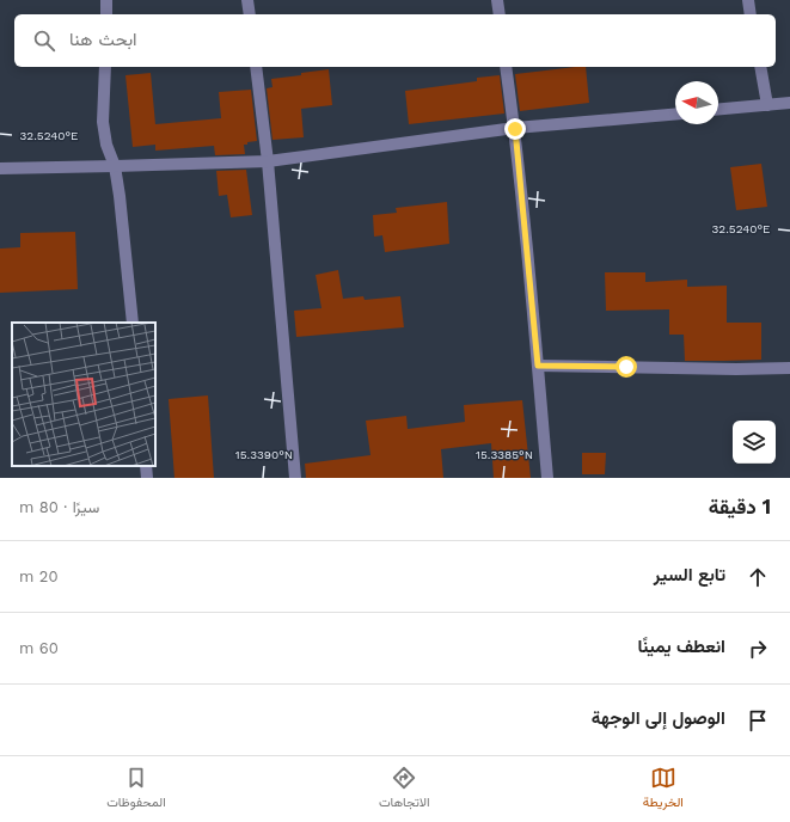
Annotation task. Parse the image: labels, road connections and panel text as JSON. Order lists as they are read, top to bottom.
{
  "north": "left",
  "page": {
    "search": "ابحث هنا",
    "heading": ["1 دقيقة", "سيرًا · 80 m"],
    "list": [
      ["تابع السير", "20 m"],
      ["انعطف يمينًا", "60 m"],
      "الوصول إلى الوجهة"
    ],
    "nav": ["الخريطة", "الاتجاهات", "المحفوظات"]
  },
  "coordinates": ["32.5240°E", "15.3390°N", "15.3385°N"]
}
